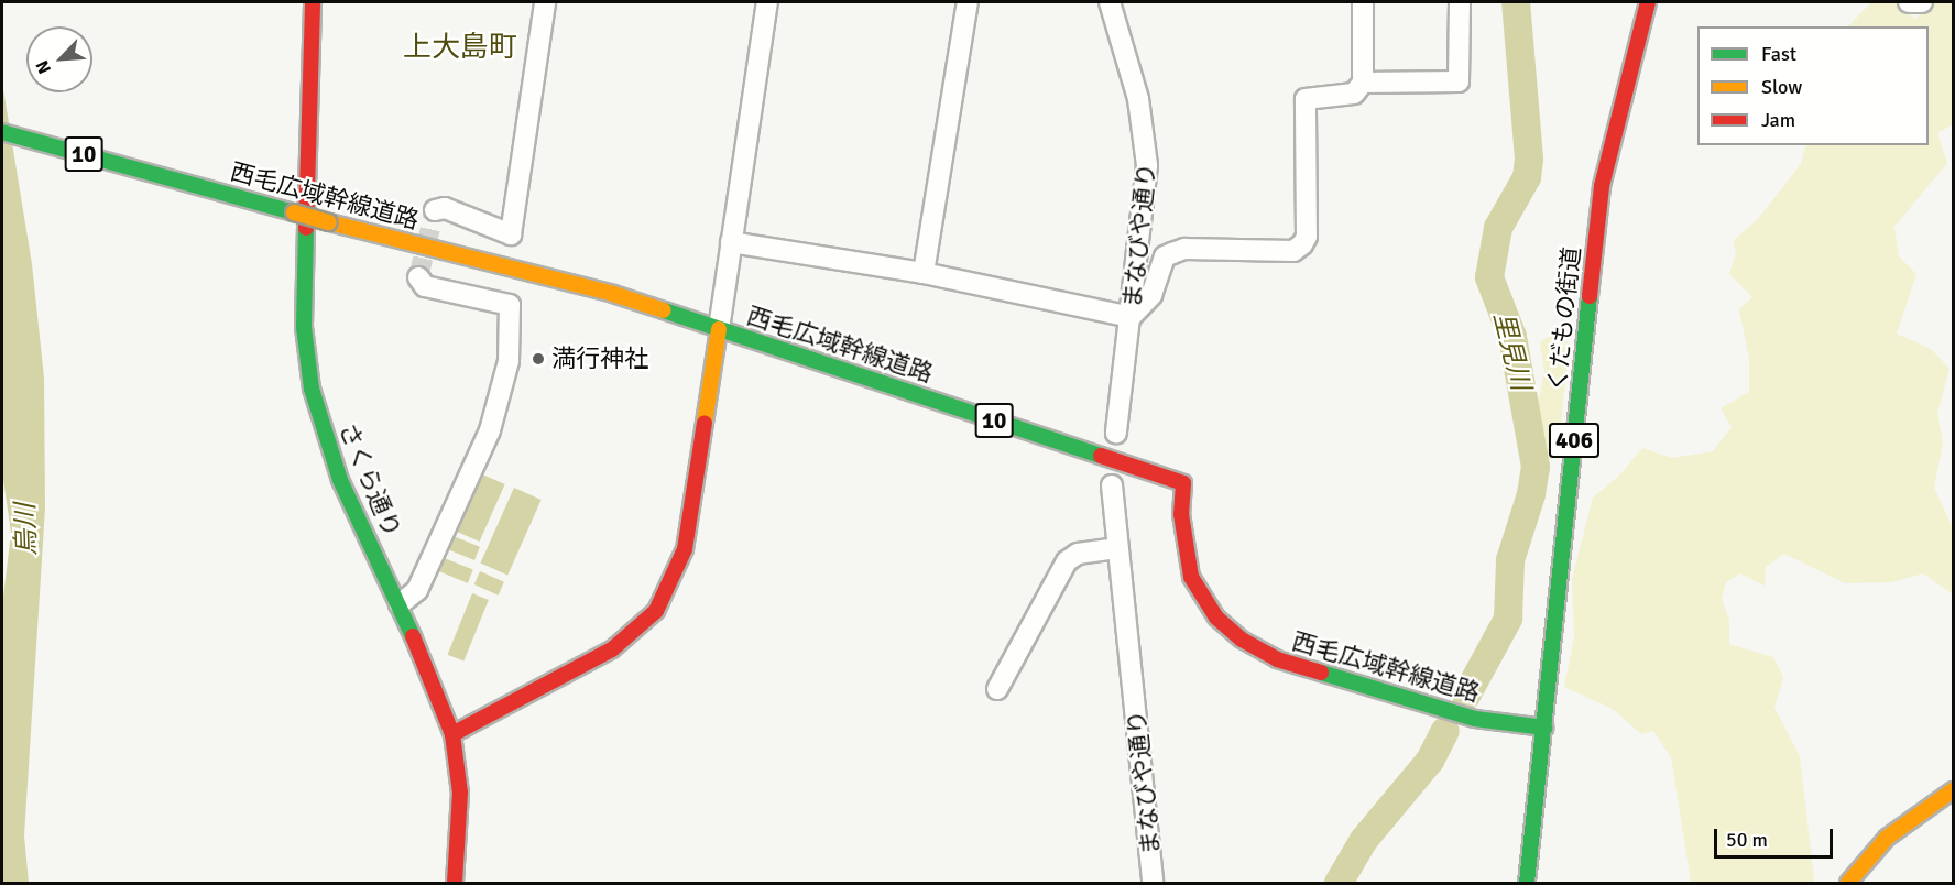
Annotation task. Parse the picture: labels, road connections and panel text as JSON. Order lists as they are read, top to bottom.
{
  "streets": {
    "main road": [
      "10",
      "西毛広域幹線道路",
      "くだもの街道",
      "406",
      "さくら通り"
    ],
    "street": ["まなびや通り"]
  },
  "crossings": [
    ["西毛広域幹線道路", "くだもの街道"]
  ],
  "districts": ["上大島町"],
  "water": ["里見川", "烏川"],
  "places": ["満行神社"],
  "legend": ["Fast", "Slow", "Jam"],
  "scale_bar": "50 m",
  "north": "bottom left"
}
